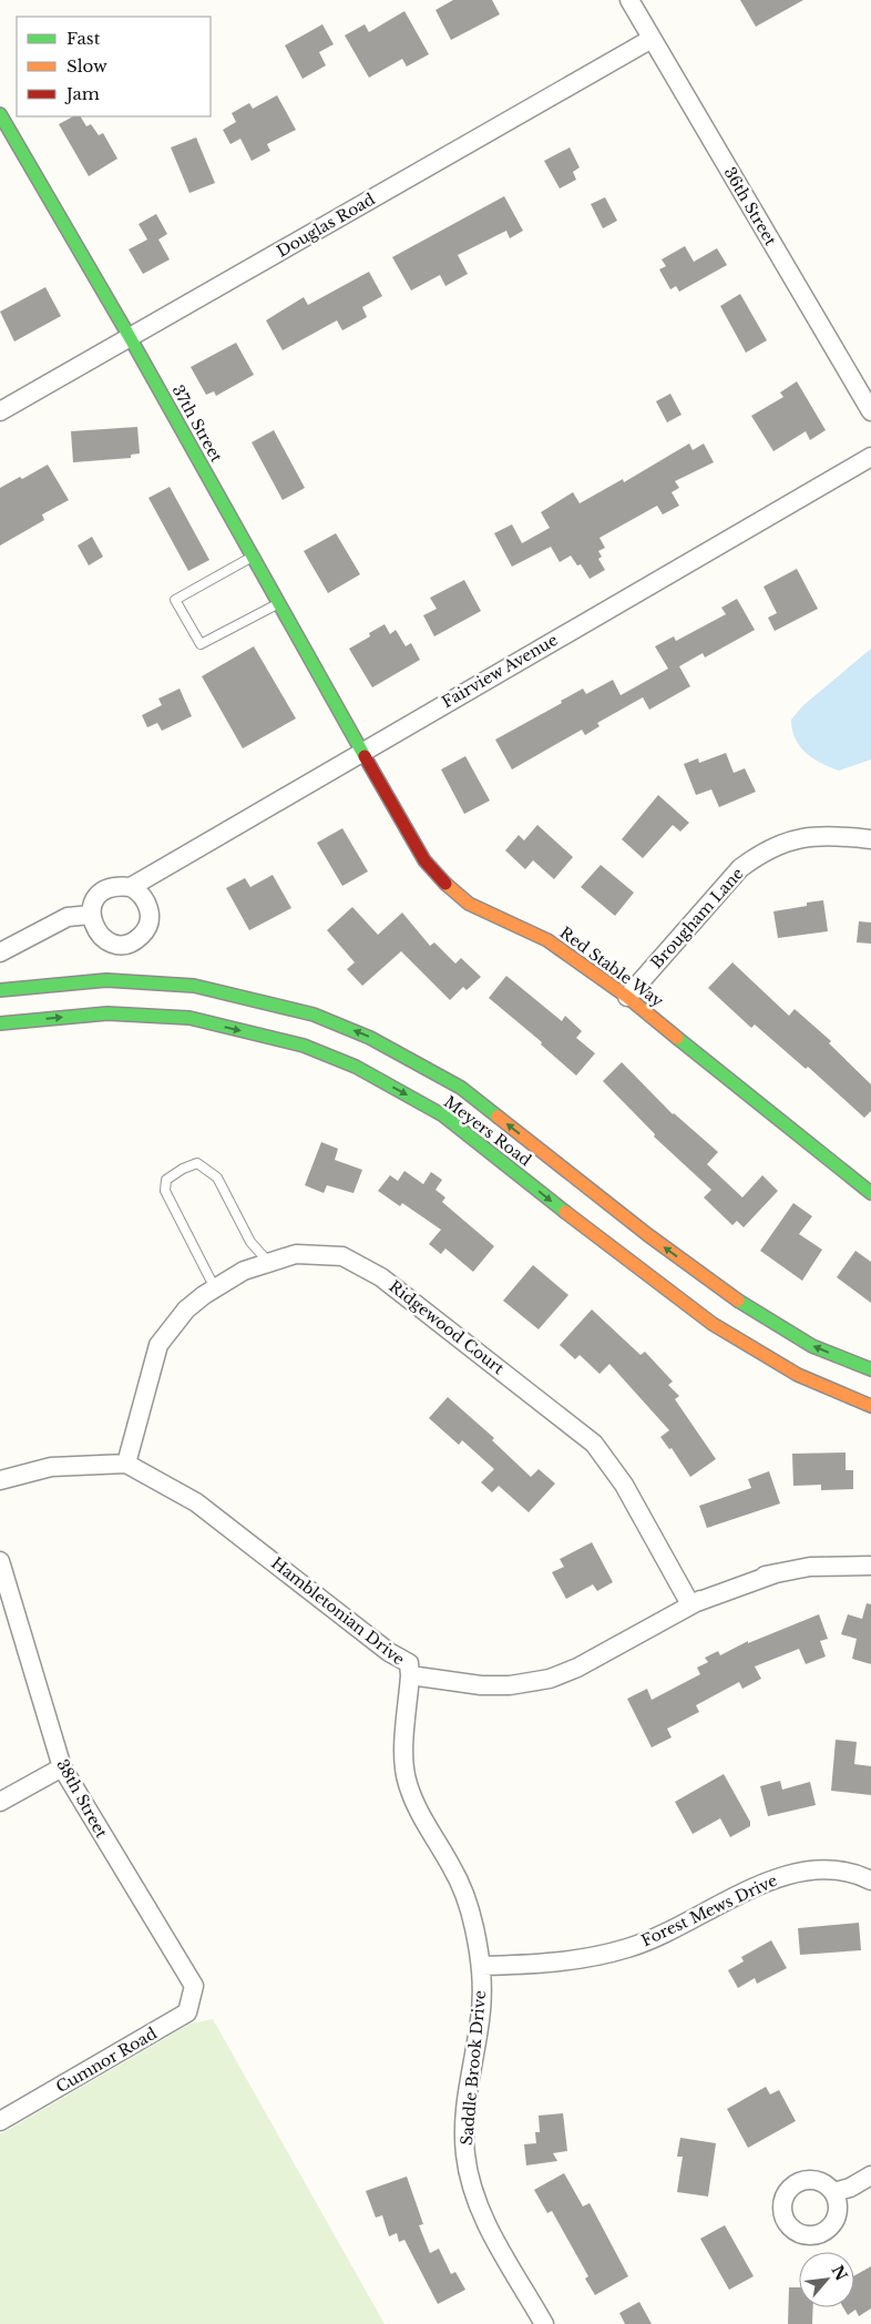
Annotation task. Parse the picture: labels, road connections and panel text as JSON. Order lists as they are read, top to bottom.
{
  "streets": {
    "street": [
      "36th Street",
      "Douglas Road",
      "37th Street",
      "Fairview Avenue",
      "Brougham Lane",
      "Red Stable Way",
      "Meyers Road",
      "Ridgewood Court",
      "Hambletonian Drive",
      "38th Street",
      "Forest Mews Drive",
      "Cumnor Road",
      "Saddle Brook Drive"
    ]
  },
  "crossings": [
    ["36th Street", "Douglas Road"],
    ["Douglas Road", "37th Street"],
    ["37th Street", "Fairview Avenue"],
    ["37th Street", "Red Stable Way"],
    ["Fairview Avenue", "Red Stable Way"],
    ["Brougham Lane", "Red Stable Way"],
    ["Ridgewood Court", "Hambletonian Drive"],
    ["Hambletonian Drive", "Saddle Brook Drive"],
    ["38th Street", "Cumnor Road"],
    ["Forest Mews Drive", "Saddle Brook Drive"]
  ],
  "legend": ["Fast", "Slow", "Jam"],
  "north": "top right"
}
